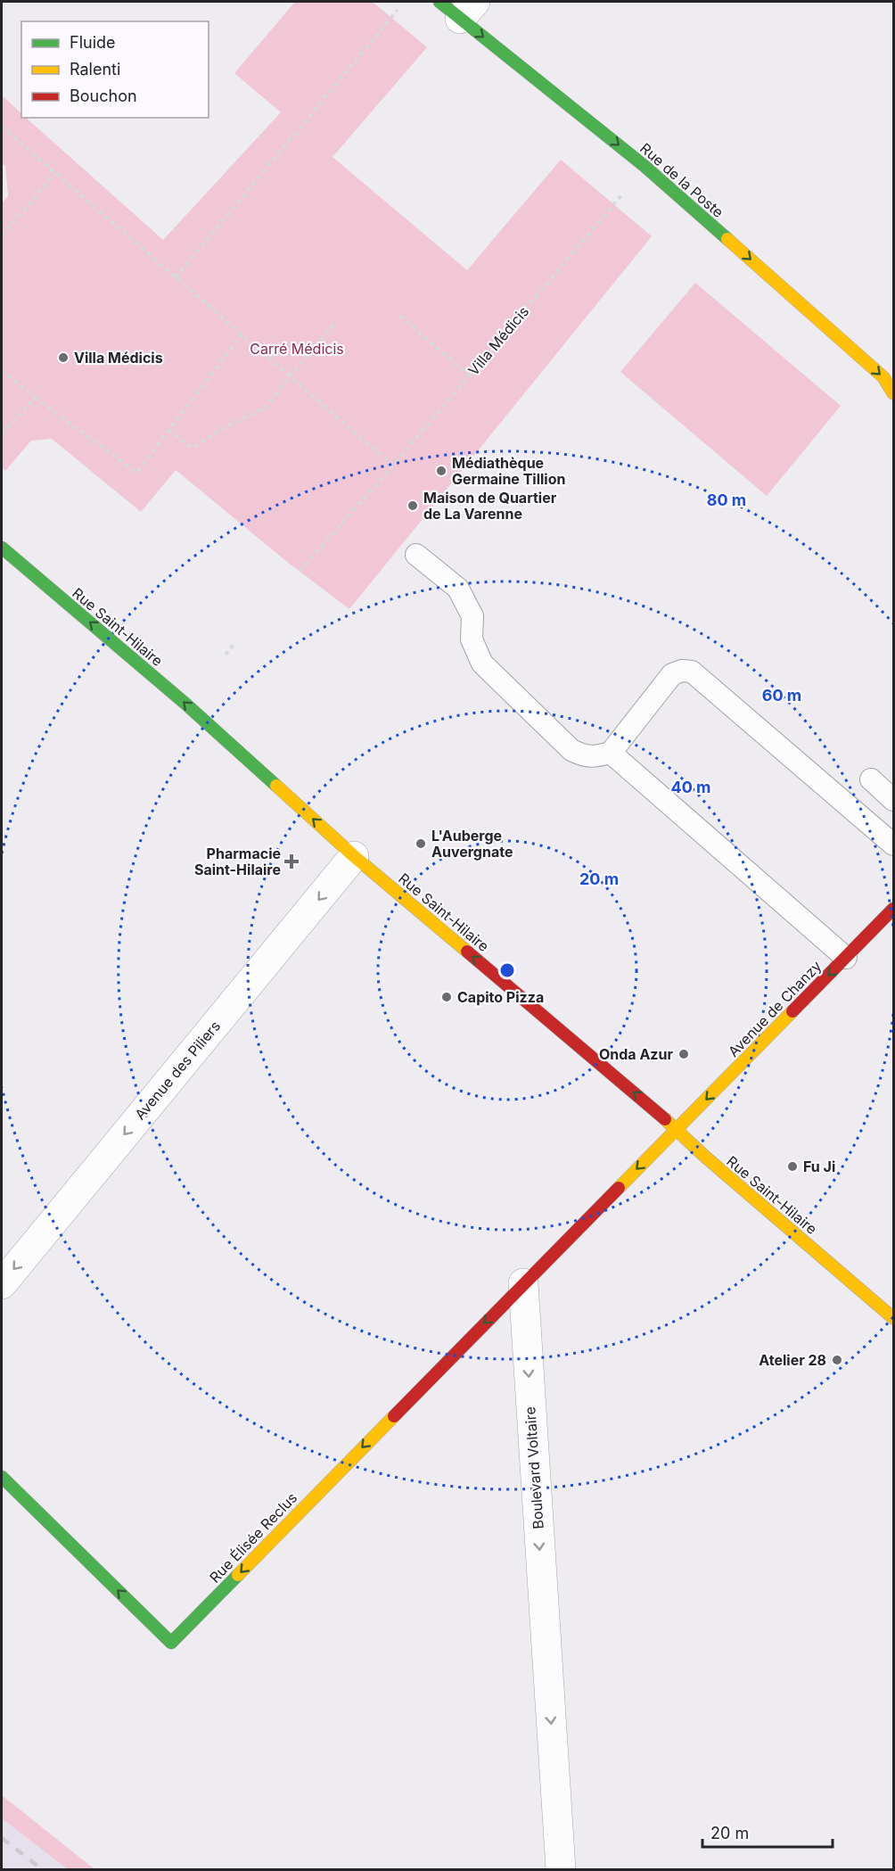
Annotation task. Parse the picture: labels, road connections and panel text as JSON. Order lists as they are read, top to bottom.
{
  "streets": {
    "street": [
      "Rue de la Poste",
      "Rue Saint-Hilaire",
      "Avenue de Chanzy",
      "Avenue des Piliers",
      "Boulevard Voltaire",
      "Rue Élisée Reclus"
    ],
    "path": ["Villa Médicis"]
  },
  "crossings": [
    ["Rue de la Poste", "Villa Médicis"],
    ["Rue Saint-Hilaire", "Avenue de Chanzy"],
    ["Rue Saint-Hilaire", "Avenue des Piliers"],
    ["Boulevard Voltaire", "Rue Élisée Reclus"]
  ],
  "one_way": [
    "Rue de la Poste",
    "Rue Saint-Hilaire",
    "Avenue de Chanzy",
    "Avenue des Piliers",
    "Boulevard Voltaire"
  ],
  "parks": ["Carré Médicis"],
  "places": {
    "other": [
      "Villa Médicis",
      "Médiathèque Germaine Tillion",
      "Maison de Quartier de La Varenne",
      "L'Auberge Auvergnate",
      "Capito Pizza",
      "Onda Azur",
      "Fu Ji",
      "Atelier 28"
    ],
    "health": ["Pharmacie Saint-Hilaire"]
  },
  "legend": ["Fluide", "Ralenti", "Bouchon"],
  "scale_bar": "20 m",
  "rings": [
    "80 m",
    "60 m",
    "40 m",
    "20 m"
  ]
}
